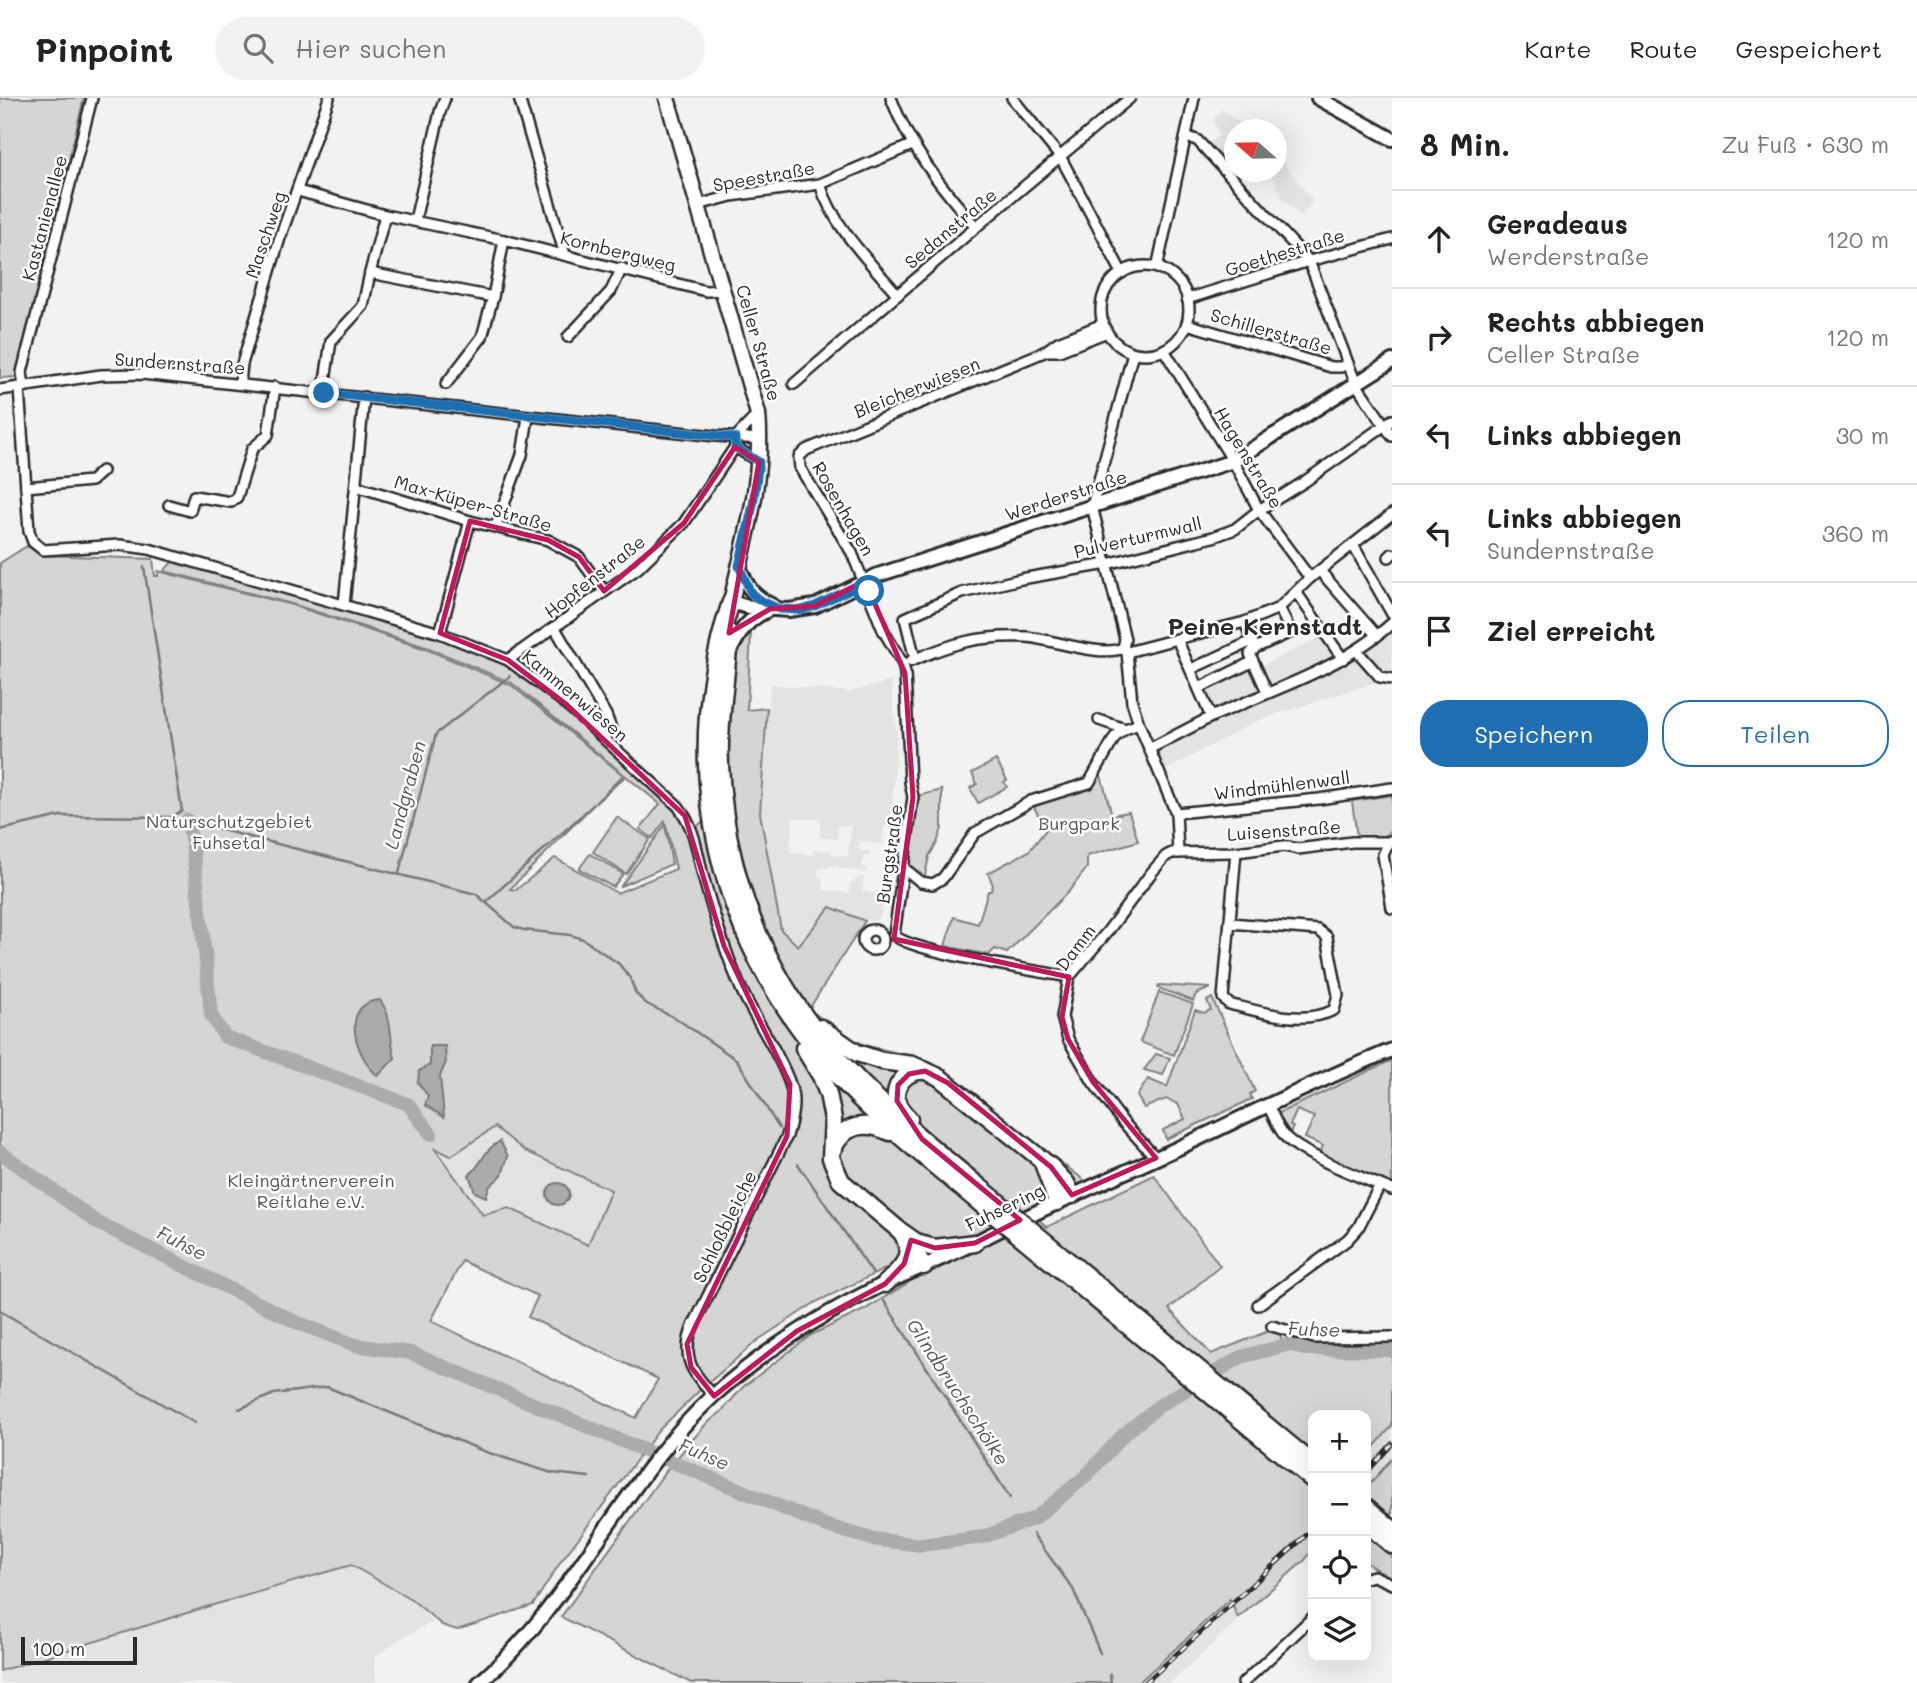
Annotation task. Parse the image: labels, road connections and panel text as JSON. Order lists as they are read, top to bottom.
{
  "streets": {
    "main road": ["Celler Straße"],
    "street": [
      "Speestraße",
      "Kastanienallee",
      "Sedanstraße",
      "Maschweg",
      "Kornbergweg",
      "Goethestraße",
      "Schillerstraße",
      "Sundernstraße",
      "Bleicherwiesen",
      "Hagenstraße",
      "Werderstraße",
      "Max-Küper-Straße",
      "Rosenhagen",
      "Pulverturmwall",
      "Hopfenstraße",
      "Kammerwiesen",
      "Windmühlenwall",
      "Luisenstraße",
      "Burgstraße",
      "Damm",
      "Fuhsering",
      "Schloßbleiche"
    ]
  },
  "crossings": [
    ["Speestraße", "Celler Straße"],
    ["Kastanienallee", "Sundernstraße"],
    ["Kastanienallee", "Kammerwiesen"],
    ["Maschweg", "Kornbergweg"],
    ["Maschweg", "Sundernstraße"],
    ["Kornbergweg", "Celler Straße"],
    ["Goethestraße", "Schillerstraße"],
    ["Goethestraße", "Bleicherwiesen"],
    ["Goethestraße", "Hagenstraße"],
    ["Schillerstraße", "Bleicherwiesen"],
    ["Schillerstraße", "Hagenstraße"],
    ["Celler Straße", "Sundernstraße"],
    ["Celler Straße", "Werderstraße"],
    ["Celler Straße", "Hopfenstraße"],
    ["Sundernstraße", "Hopfenstraße"],
    ["Bleicherwiesen", "Hagenstraße"],
    ["Bleicherwiesen", "Rosenhagen"],
    ["Hagenstraße", "Werderstraße"],
    ["Hagenstraße", "Pulverturmwall"],
    ["Werderstraße", "Rosenhagen"],
    ["Max-Küper-Straße", "Hopfenstraße"],
    ["Rosenhagen", "Burgstraße"],
    ["Hopfenstraße", "Kammerwiesen"],
    ["Kammerwiesen", "Schloßbleiche"],
    ["Luisenstraße", "Damm"],
    ["Damm", "Fuhsering"],
    ["Fuhsering", "Schloßbleiche"]
  ],
  "districts": ["Peine Kernstadt"],
  "water": ["Landgraben", "Fuhse", "Glindbruchschölke"],
  "parks": ["Naturschutzgebiet Fuhsetal", "Burgpark", "Kleingärtnerverein Reitlahe e.V."],
  "scale_bar": "100 m",
  "north": "left",
  "page": {
    "header": "Pinpoint",
    "search": "Hier suchen",
    "nav": ["Karte", "Route", "Gespeichert"],
    "heading": ["8 Min.", "Zu Fuß · 630 m"],
    "list": [
      ["Geradeaus", "Werderstraße", "120 m"],
      ["Rechts abbiegen", "Celler Straße", "120 m"],
      ["Links abbiegen", "30 m"],
      ["Links abbiegen", "Sundernstraße", "360 m"],
      "Ziel erreicht"
    ],
    "buttons": ["Speichern", "Teilen"],
    "map_buttons": ["+", "−"],
    "scale": "100 m"
  }
}
